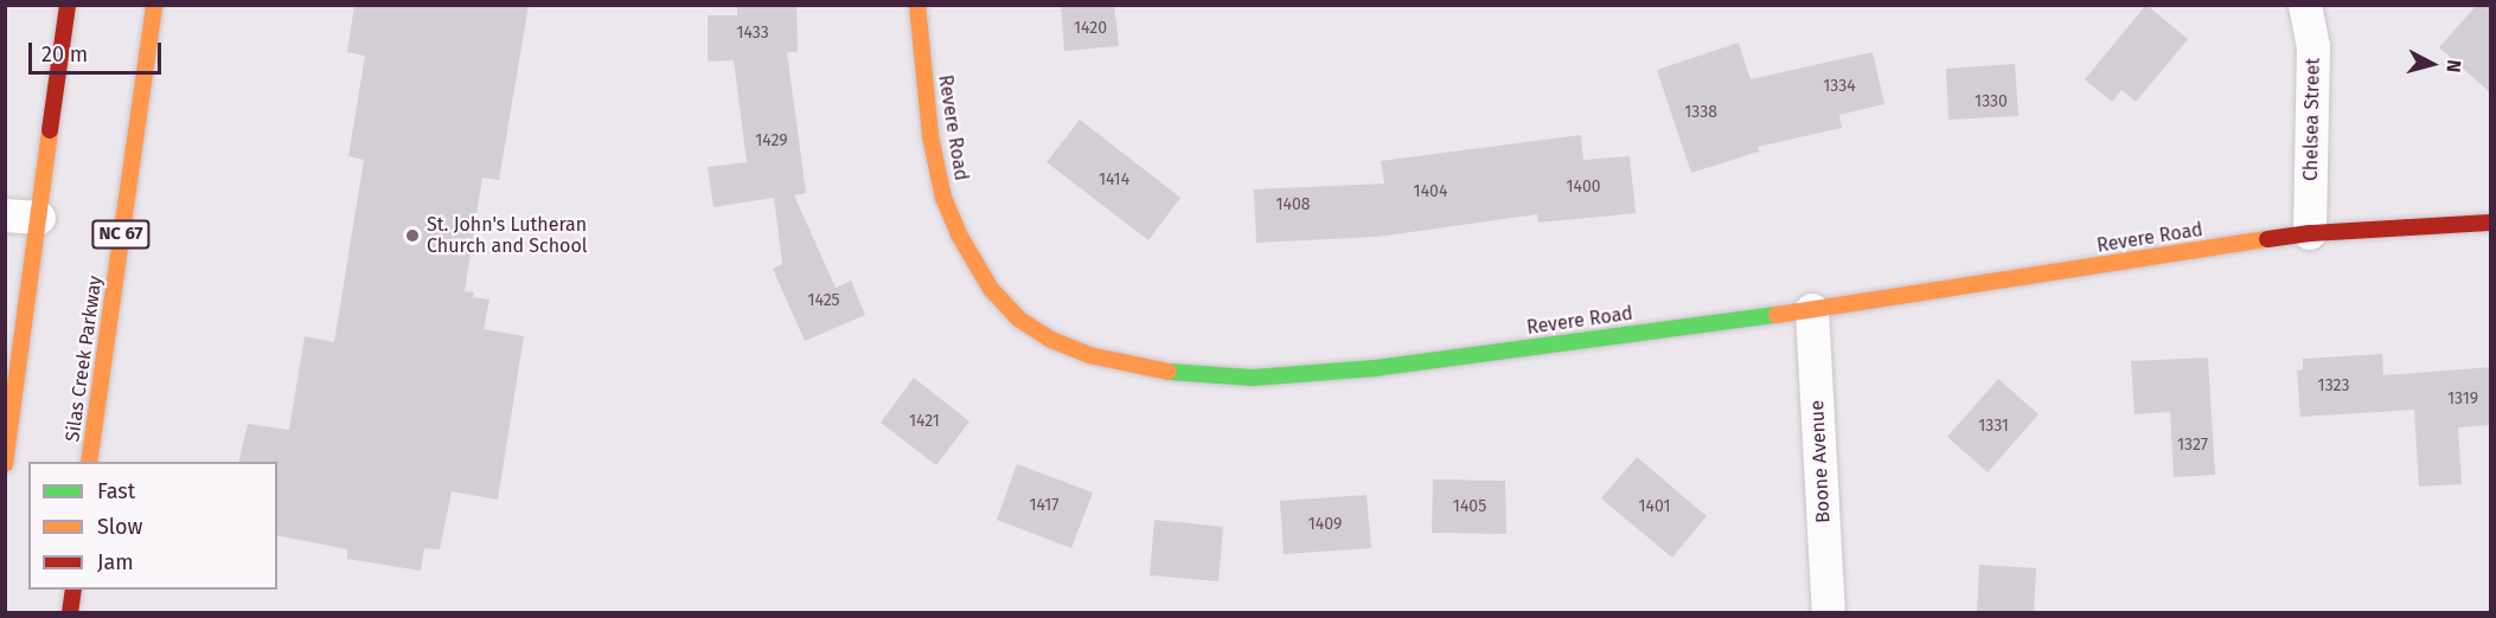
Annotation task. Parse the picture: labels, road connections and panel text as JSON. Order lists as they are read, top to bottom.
{
  "streets": {
    "street": [
      "Chelsea Street",
      "Revere Road",
      "NC 67",
      "Silas Creek Parkway",
      "Boone Avenue"
    ]
  },
  "crossings": [
    ["Chelsea Street", "Revere Road"],
    ["Revere Road", "Boone Avenue"]
  ],
  "places": ["St. John's Lutheran Church and School"],
  "house_numbers": [
    "1420",
    "1433",
    "1334",
    "1330",
    "1338",
    "1429",
    "1414",
    "1400",
    "1404",
    "1408",
    "1425",
    "1323",
    "1319",
    "1421",
    "1331",
    "1327",
    "1417",
    "1405",
    "1401",
    "1409"
  ],
  "legend": ["Fast", "Slow", "Jam"],
  "scale_bar": "20 m",
  "north": "right"
}
